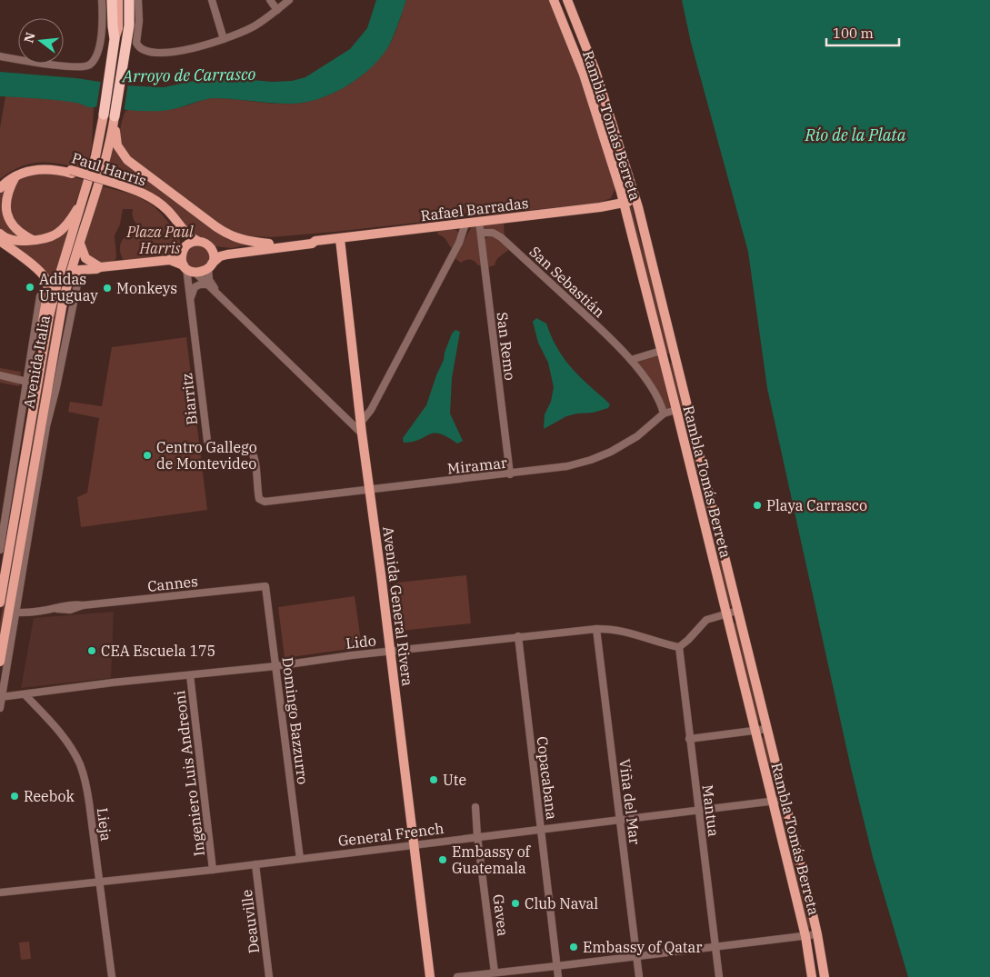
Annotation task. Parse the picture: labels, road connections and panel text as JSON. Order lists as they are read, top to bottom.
{
  "streets": {
    "highway": ["Avenida Italia"],
    "main road": [
      "Rambla Tomás Berreta",
      "Paul Harris",
      "Rafael Barradas",
      "Avenida General Rivera"
    ],
    "street": [
      "San Sebastián",
      "San Remo",
      "Biarritz",
      "Miramar",
      "Cannes",
      "Lido",
      "Domingo Bazzurro",
      "Ingeniero Luis Andreoni",
      "Copacabana",
      "Viña del Mar",
      "Mantua",
      "Lieja",
      "General French",
      "Gavea",
      "Deauville"
    ]
  },
  "crossings": [
    ["Rambla Tomás Berreta", "Rafael Barradas"],
    ["Rambla Tomás Berreta", "Miramar"],
    ["Rambla Tomás Berreta", "General French"],
    ["Paul Harris", "Rafael Barradas"],
    ["Paul Harris", "Biarritz"],
    ["Rafael Barradas", "San Remo"],
    ["Rafael Barradas", "Biarritz"],
    ["Rafael Barradas", "Avenida General Rivera"],
    ["San Sebastián", "San Remo"],
    ["San Sebastián", "Miramar"],
    ["San Remo", "Miramar"],
    ["Avenida Italia", "Cannes"],
    ["Avenida Italia", "Lido"],
    ["Biarritz", "Miramar"],
    ["Miramar", "Avenida General Rivera"],
    ["Cannes", "Domingo Bazzurro"],
    ["Avenida General Rivera", "Lido"],
    ["Avenida General Rivera", "General French"],
    ["Lido", "Domingo Bazzurro"],
    ["Lido", "Ingeniero Luis Andreoni"],
    ["Lido", "Copacabana"],
    ["Lido", "Viña del Mar"],
    ["Lido", "Mantua"],
    ["Lido", "Lieja"],
    ["Domingo Bazzurro", "General French"],
    ["Ingeniero Luis Andreoni", "General French"],
    ["Copacabana", "General French"],
    ["Viña del Mar", "General French"],
    ["Mantua", "General French"],
    ["Lieja", "General French"],
    ["General French", "Gavea"],
    ["General French", "Deauville"]
  ],
  "water": ["Arroyo de Carrasco", "Río de la Plata"],
  "parks": ["Plaza Paul Harris"],
  "places": [
    "Adidas Uruguay",
    "Monkeys",
    "Centro Gallego de Montevideo",
    "Playa Carrasco",
    "CEA Escuela 175",
    "Ute",
    "Reebok",
    "Embassy of Guatemala",
    "Club Naval",
    "Embassy of Qatar"
  ],
  "scale_bar": "100 m",
  "north": "left"
}
